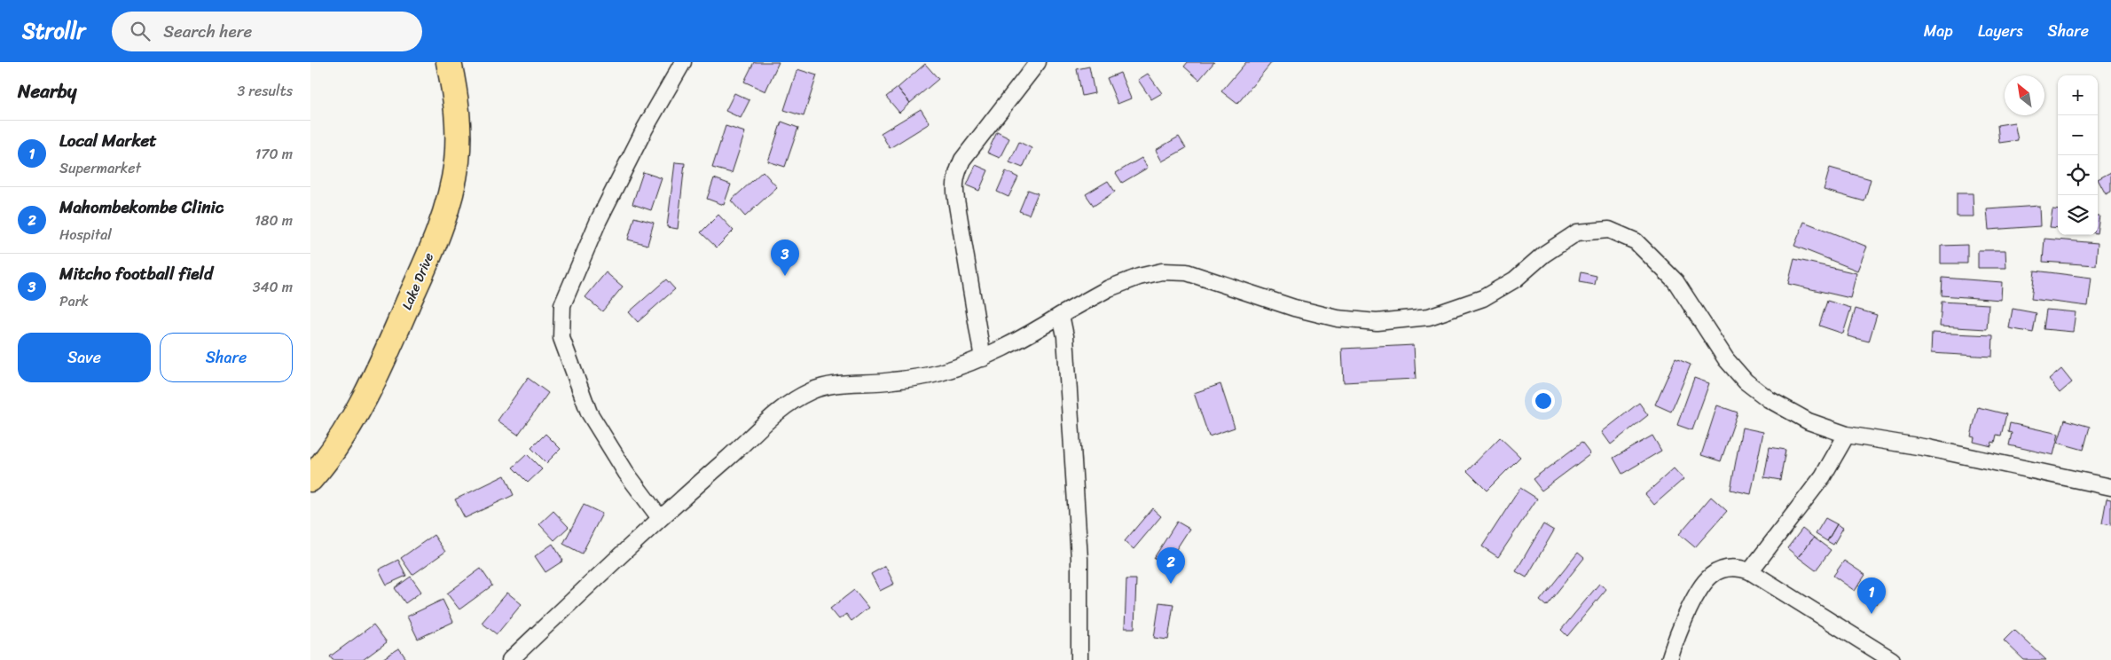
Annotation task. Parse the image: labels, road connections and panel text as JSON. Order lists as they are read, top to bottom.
{
  "streets": {
    "main road": ["Lake Drive"]
  },
  "north": "top left",
  "page": {
    "header": "Strollr",
    "search": "Search here",
    "nav": ["Map", "Layers", "Share"],
    "heading": ["Nearby", "3 results"],
    "map_buttons": ["+", "−"],
    "list": [
      {
        "mark": "1",
        "name": "Local Market",
        "note": "Supermarket",
        "value": "170 m"
      },
      {
        "mark": "2",
        "name": "Mahombekombe Clinic",
        "note": "Hospital",
        "value": "180 m"
      },
      {
        "mark": "3",
        "name": "Mitcho football field",
        "note": "Park",
        "value": "340 m"
      }
    ],
    "pins": ["3", "2", "1"],
    "buttons": ["Save", "Share"]
  }
}
